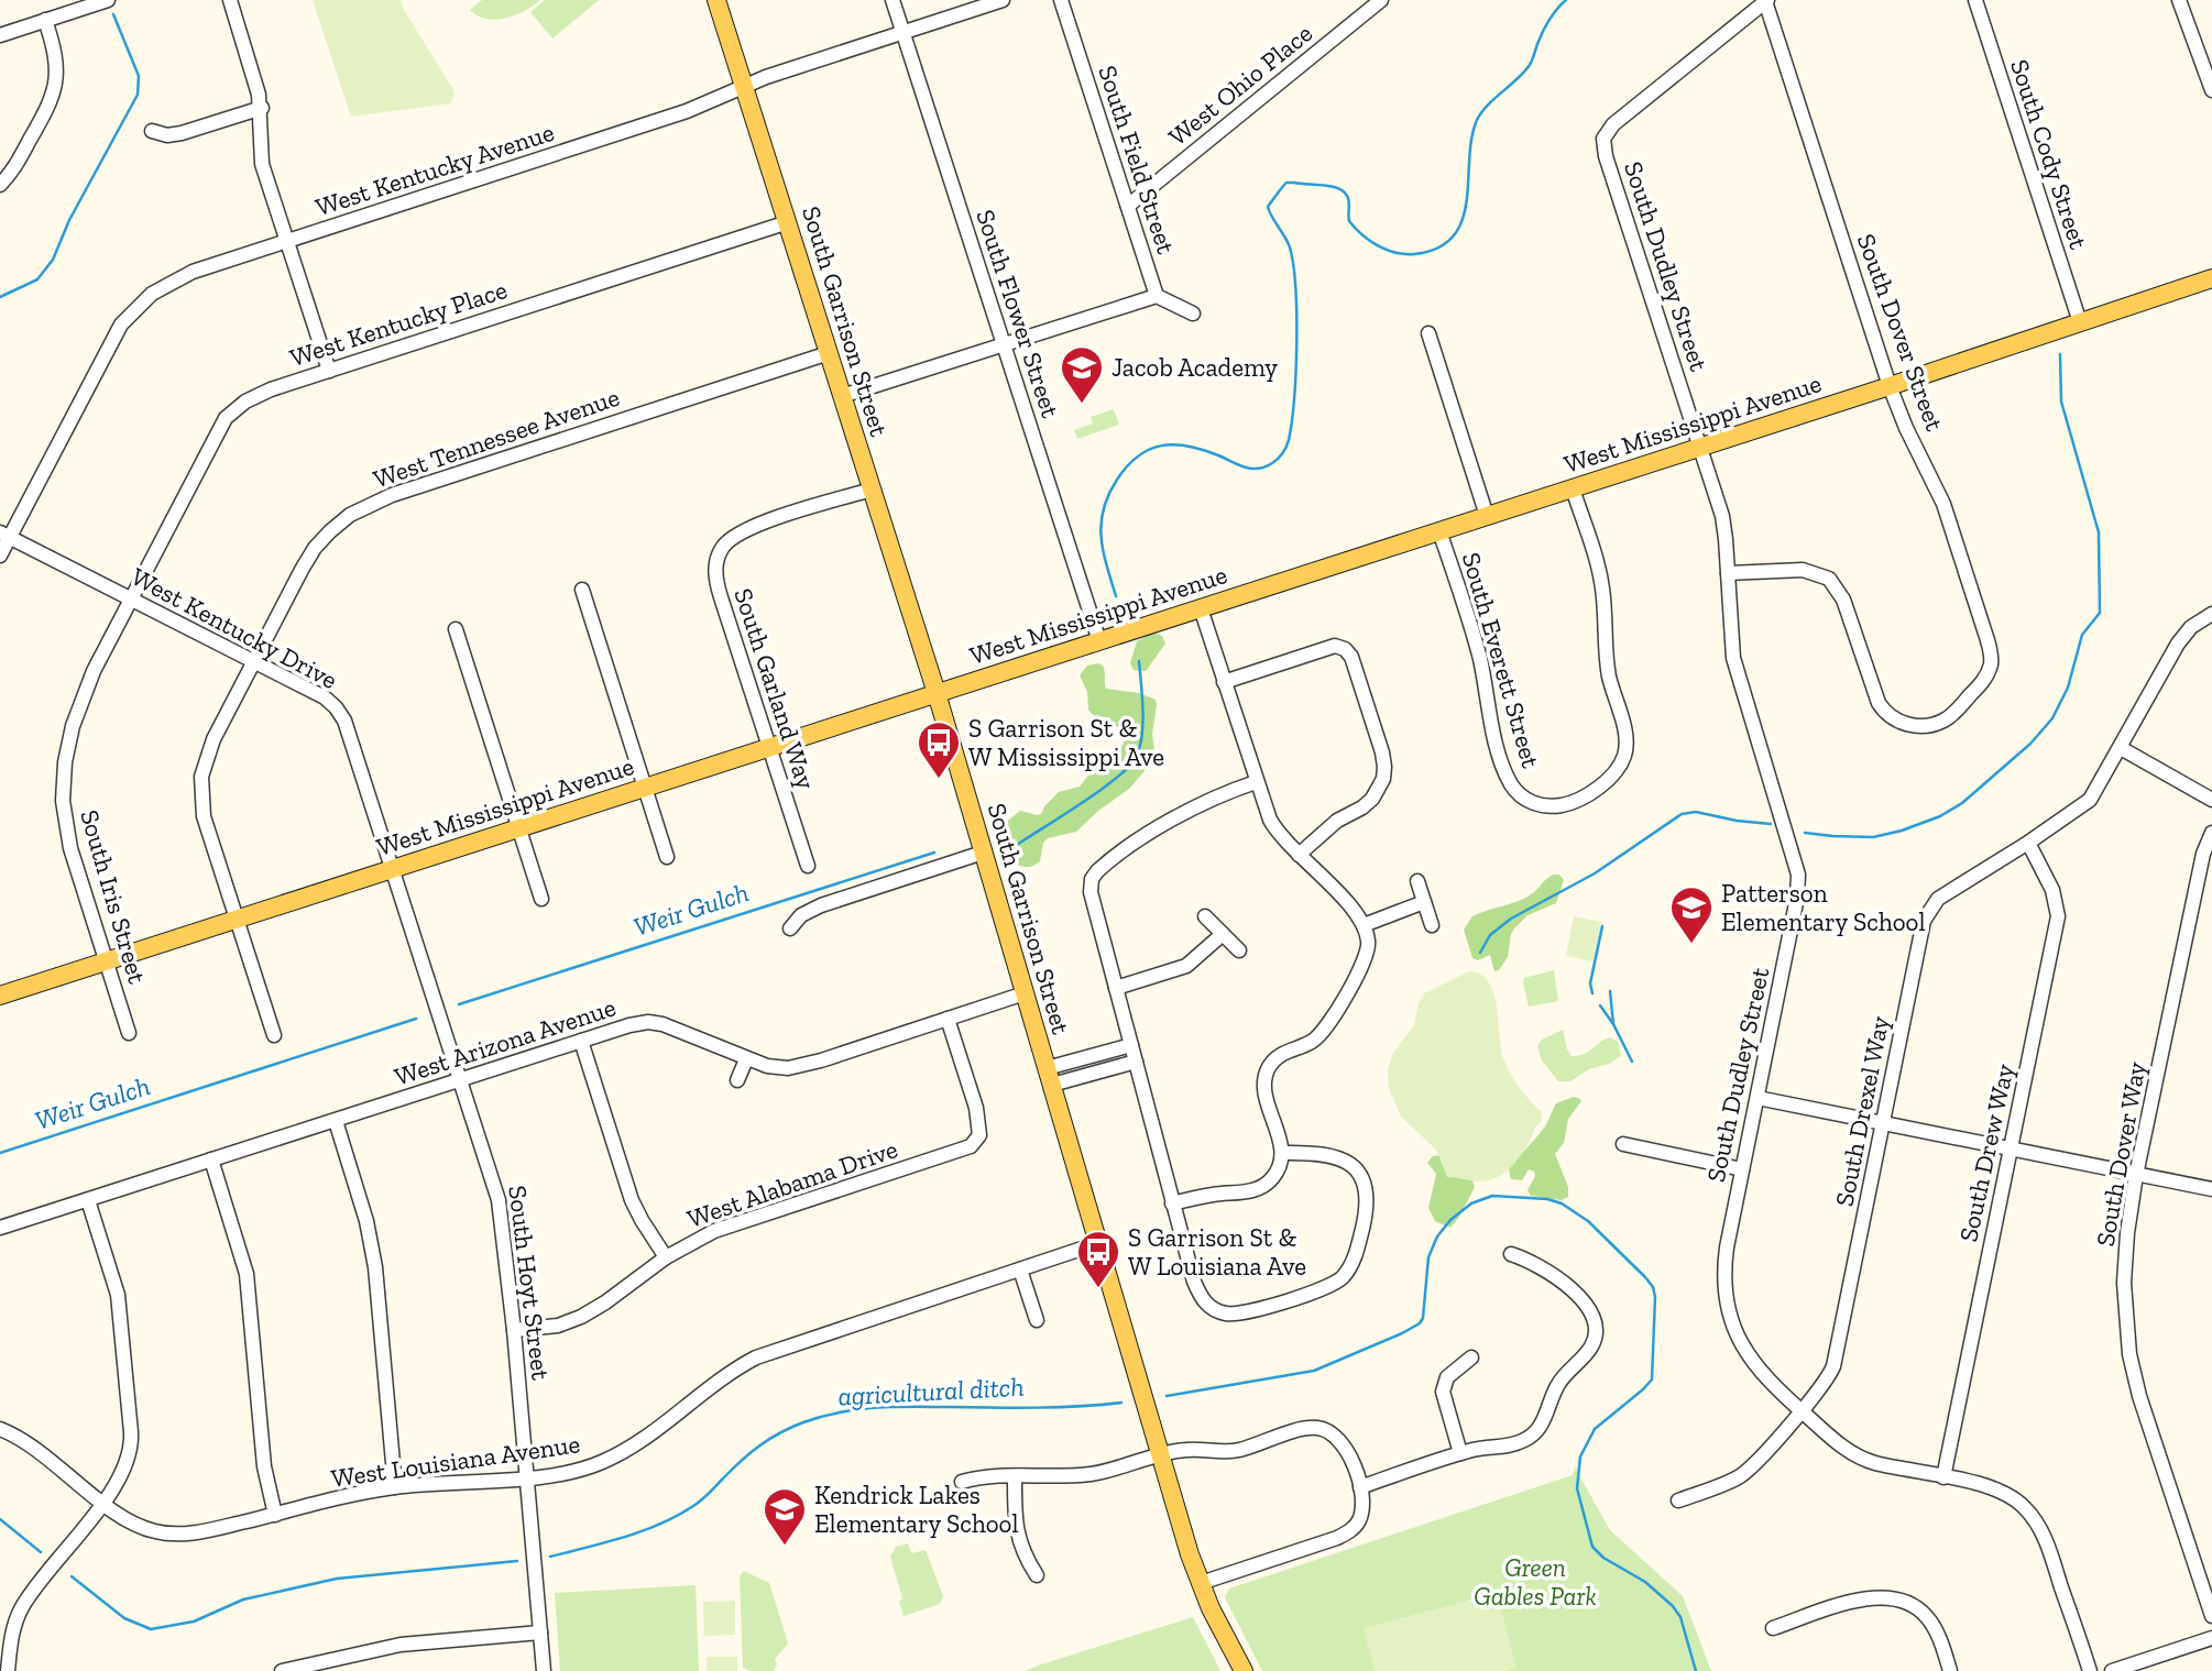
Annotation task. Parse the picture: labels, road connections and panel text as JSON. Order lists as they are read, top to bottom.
{
  "streets": {
    "main road": ["South Garrison Street", "West Mississippi Avenue"],
    "street": [
      "West Ohio Place",
      "South Cody Street",
      "South Field Street",
      "West Kentucky Avenue",
      "South Dudley Street",
      "South Flower Street",
      "West Kentucky Place",
      "South Dover Street",
      "West Tennessee Avenue",
      "West Kentucky Drive",
      "South Everett Street",
      "South Garland Way",
      "South Iris Street",
      "West Arizona Avenue",
      "South Drexel Way",
      "South Drew Way",
      "South Dover Way",
      "West Alabama Drive",
      "South Hoyt Street",
      "West Louisiana Avenue"
    ]
  },
  "crossings": [
    ["West Ohio Place", "South Field Street"],
    ["South Cody Street", "West Mississippi Avenue"],
    ["West Kentucky Avenue", "South Flower Street"],
    ["West Kentucky Avenue", "South Garrison Street"],
    ["West Kentucky Avenue", "West Kentucky Drive"],
    ["South Dudley Street", "South Dover Street"],
    ["South Dudley Street", "West Mississippi Avenue"],
    ["South Dudley Street", "South Drexel Way"],
    ["South Dudley Street", "South Drew Way"],
    ["South Flower Street", "West Mississippi Avenue"],
    ["South Garrison Street", "West Kentucky Place"],
    ["South Garrison Street", "West Mississippi Avenue"],
    ["South Garrison Street", "West Tennessee Avenue"],
    ["South Garrison Street", "South Garland Way"],
    ["South Garrison Street", "West Arizona Avenue"],
    ["South Garrison Street", "West Louisiana Avenue"],
    ["West Kentucky Place", "West Kentucky Drive"],
    ["West Kentucky Place", "South Iris Street"],
    ["South Dover Street", "West Mississippi Avenue"],
    ["West Mississippi Avenue", "West Tennessee Avenue"],
    ["West Mississippi Avenue", "West Kentucky Drive"],
    ["West Mississippi Avenue", "South Everett Street"],
    ["West Mississippi Avenue", "South Garland Way"],
    ["West Mississippi Avenue", "South Iris Street"],
    ["West Mississippi Avenue", "South Hoyt Street"],
    ["West Tennessee Avenue", "West Kentucky Drive"],
    ["West Kentucky Drive", "South Iris Street"],
    ["West Kentucky Drive", "South Hoyt Street"],
    ["West Arizona Avenue", "West Alabama Drive"],
    ["West Arizona Avenue", "South Hoyt Street"],
    ["South Drexel Way", "South Drew Way"],
    ["West Alabama Drive", "South Hoyt Street"],
    ["South Hoyt Street", "West Louisiana Avenue"]
  ],
  "water": ["Weir Gulch", "agricultural ditch"],
  "parks": ["Green Gables Park"],
  "places": {
    "school or university": ["Jacob Academy", "Patterson Elementary School", "Kendrick Lakes Elementary School"],
    "bus stop": ["S Garrison St & W Mississippi Ave", "S Garrison St & W Louisiana Ave"]
  }
}
